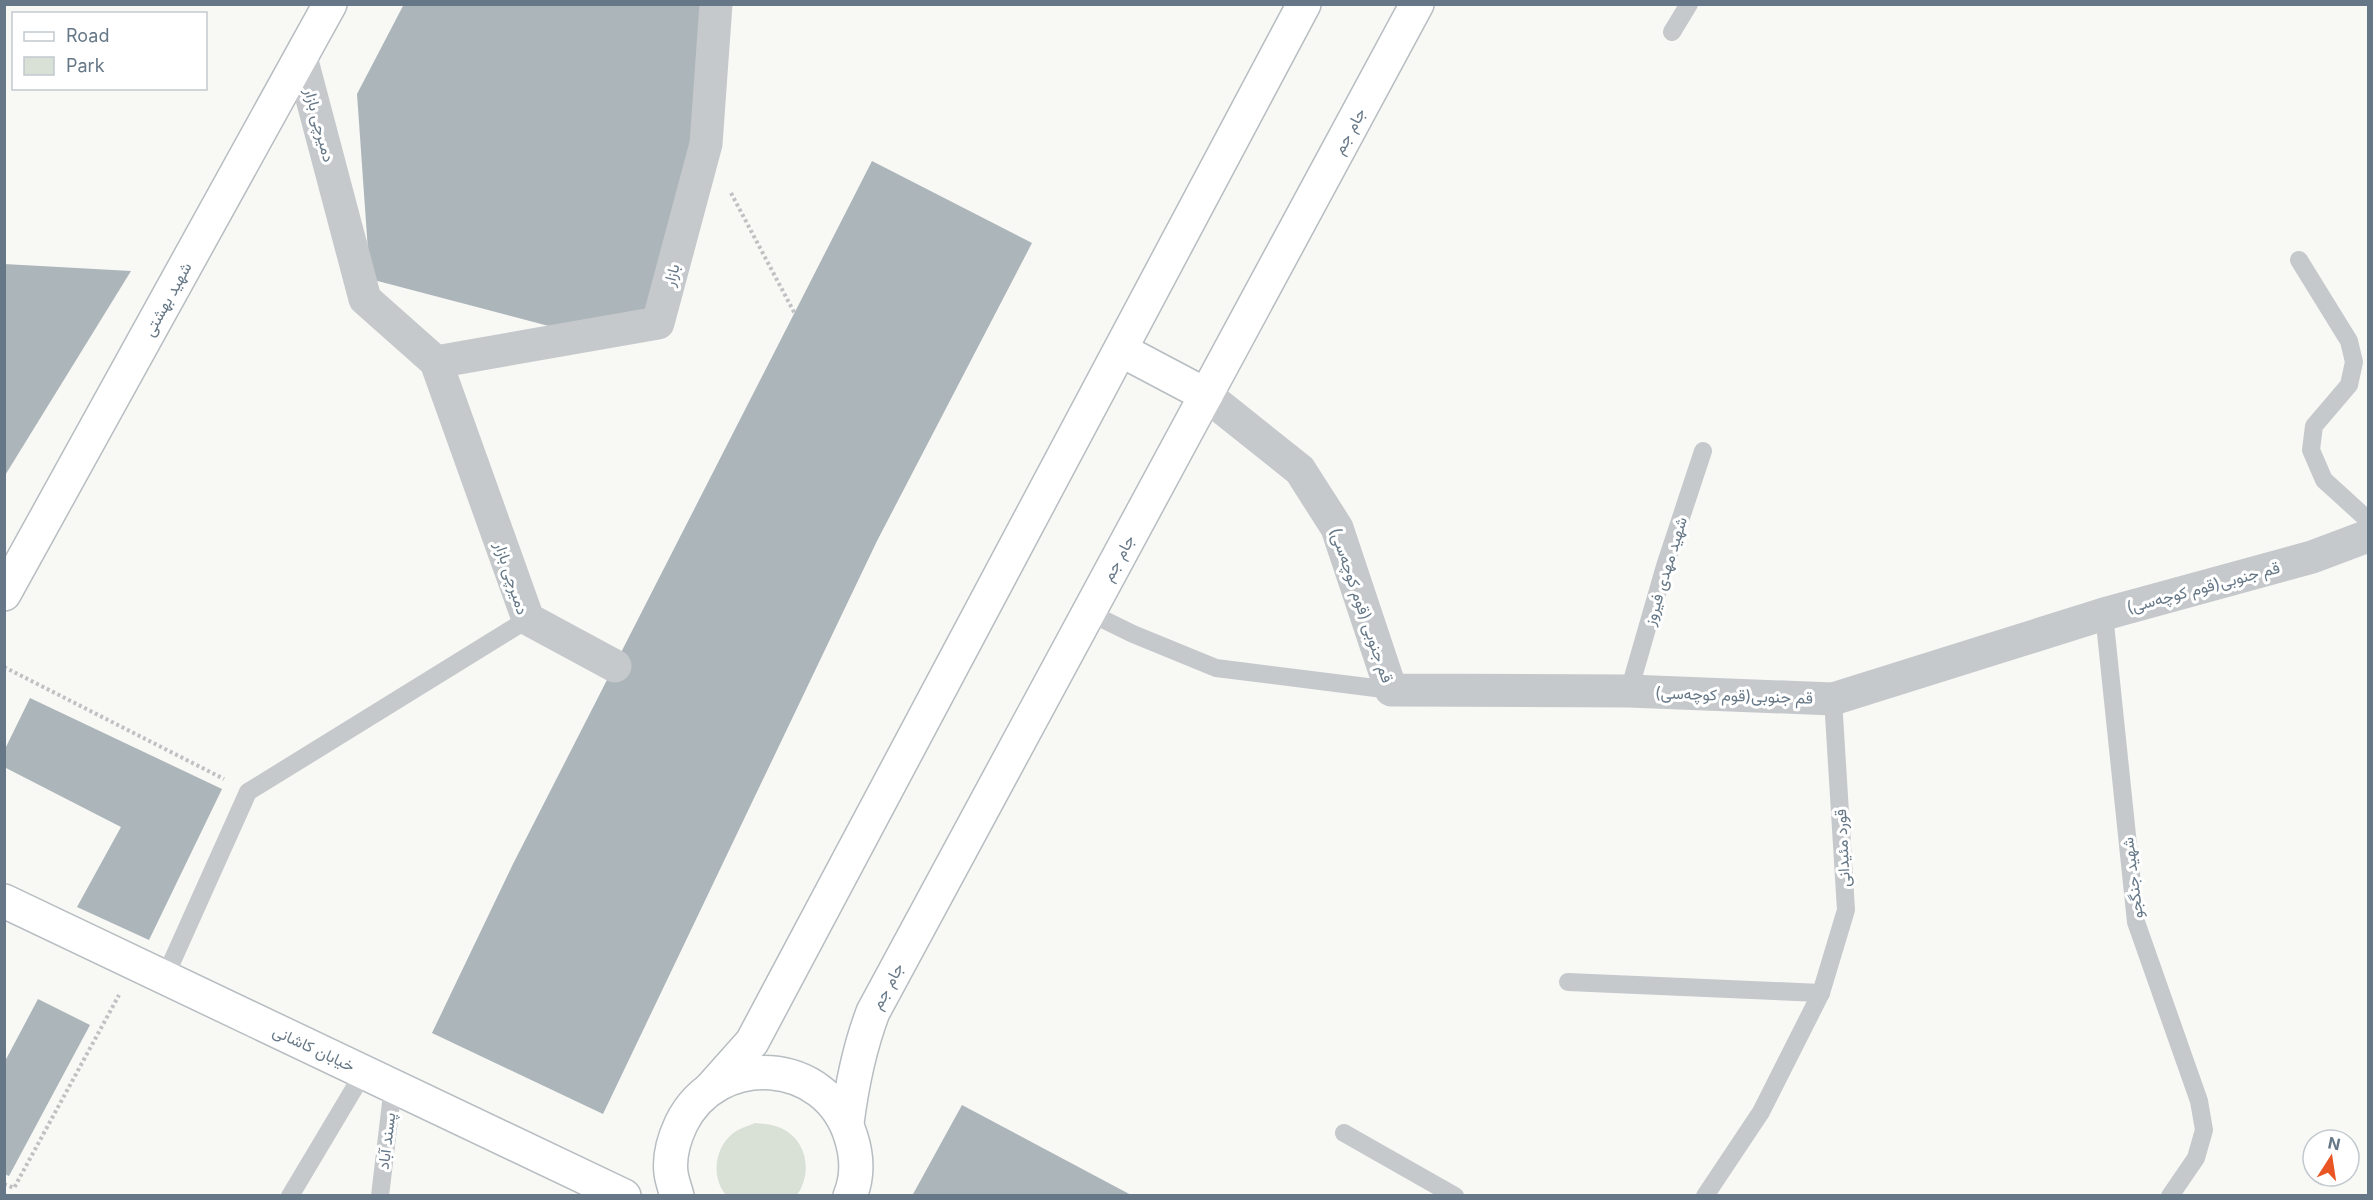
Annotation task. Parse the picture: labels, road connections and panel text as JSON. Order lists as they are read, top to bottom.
{
  "streets": {
    "street": [
      "دمیرچی بازار",
      "جام جم",
      "بازار",
      "شهید بهشتی",
      "قم جنوبی(قوم کوچه‌سی)",
      "قم جنوبی (قوم کوچه‌سی)",
      "خیابان کاشانی"
    ],
    "lane": [
      "شهید مهدی فیروز",
      "قورد مئیدانی",
      "شهید جنگجو",
      "پسند آباد"
    ]
  },
  "crossings": [
    ["دمیرچی بازار", "بازار"],
    ["دمیرچی بازار", "شهید بهشتی"],
    ["جام جم", "قم جنوبی(قوم کوچه‌سی)"],
    ["جام جم", "قم جنوبی (قوم کوچه‌سی)"],
    ["شهید مهدی فیروز", "قم جنوبی(قوم کوچه‌سی)"],
    ["قم جنوبی(قوم کوچه‌سی)", "قم جنوبی (قوم کوچه‌سی)"],
    ["قم جنوبی(قوم کوچه‌سی)", "قورد مئیدانی"],
    ["قم جنوبی(قوم کوچه‌سی)", "شهید جنگجو"],
    ["خیابان کاشانی", "پسند آباد"]
  ],
  "legend": ["Road", "Park"],
  "north": "top"
}
